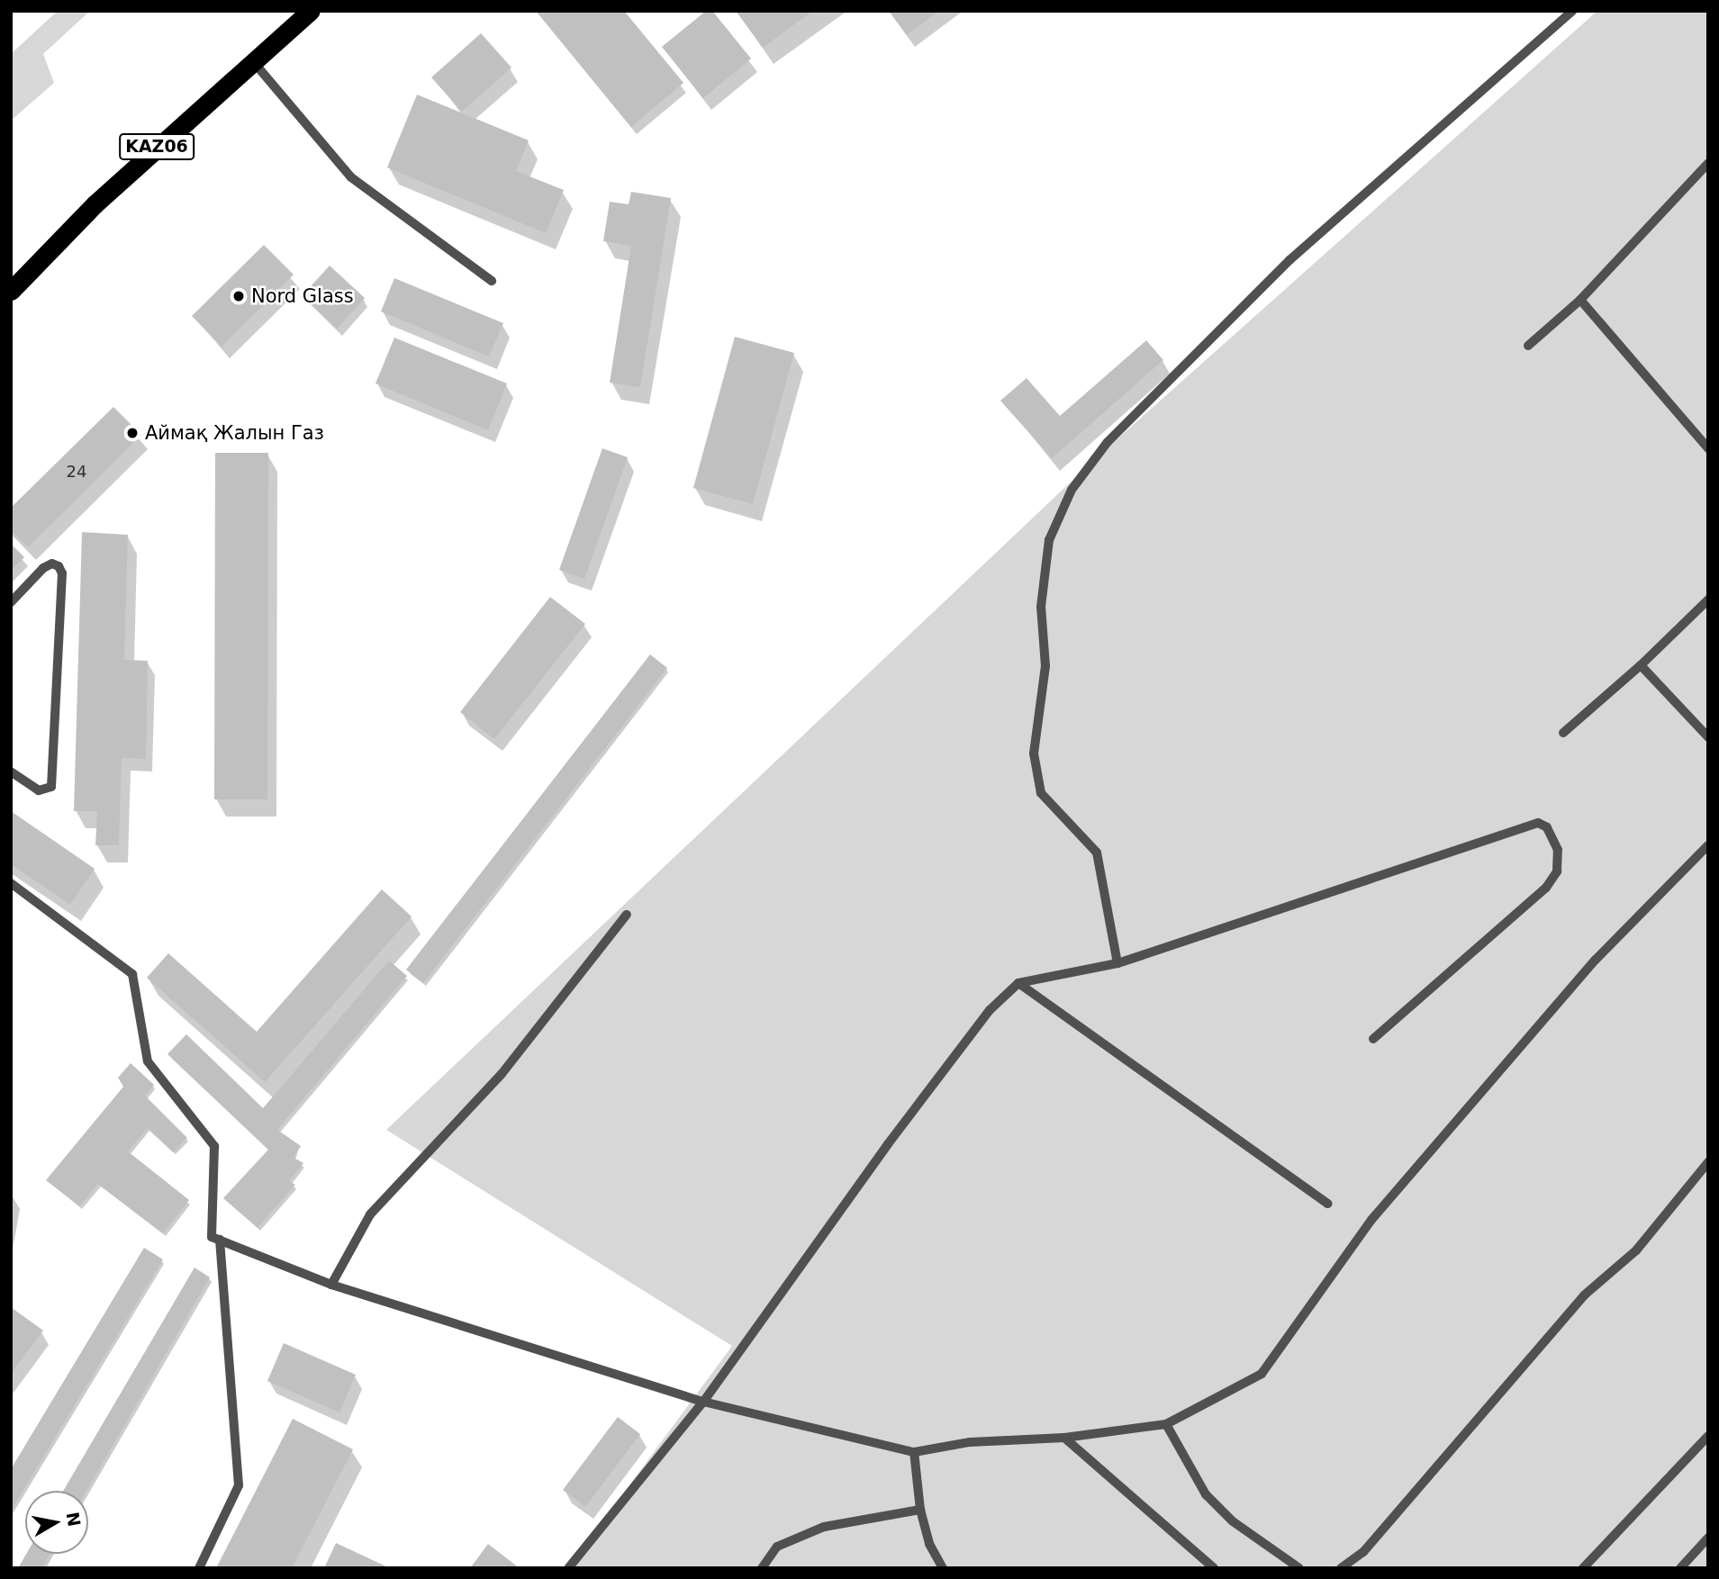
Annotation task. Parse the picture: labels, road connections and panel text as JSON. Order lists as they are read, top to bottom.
{
  "streets": {
    "highway": ["KАZ06"]
  },
  "places": ["Nord Glass", "Аймақ Жалын Газ"],
  "house_numbers": ["24"],
  "north": "right"
}
